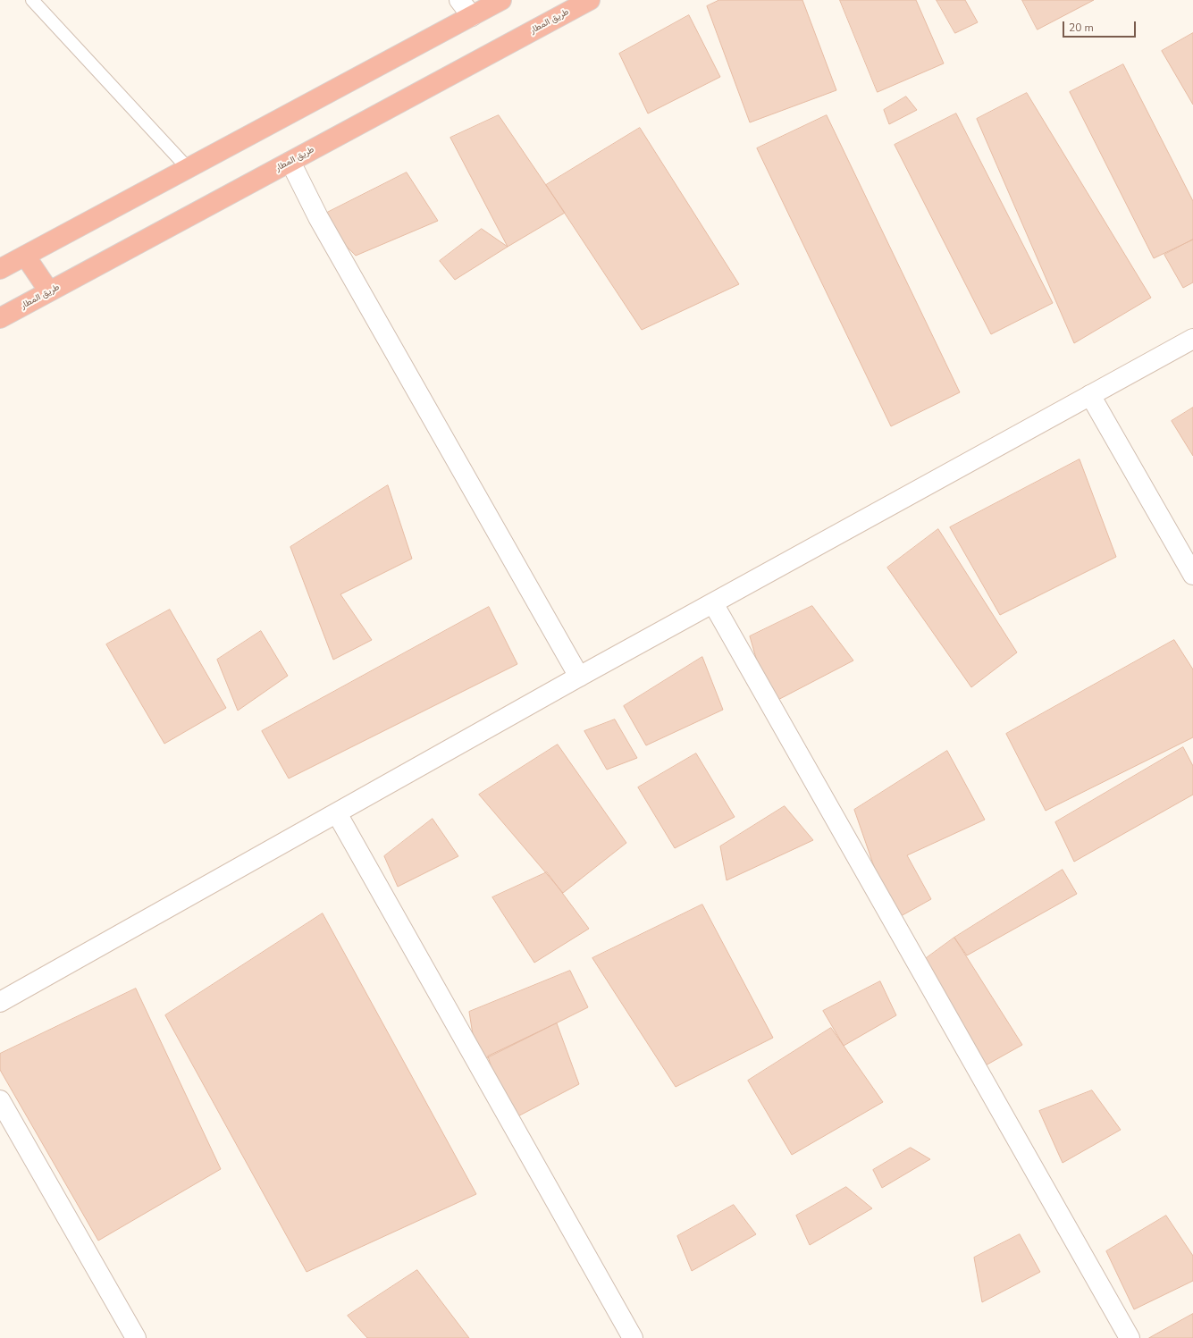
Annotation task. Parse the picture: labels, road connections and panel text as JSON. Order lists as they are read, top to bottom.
{
  "streets": {
    "highway": ["طريق المطار"]
  },
  "scale_bar": "20 m"
}
